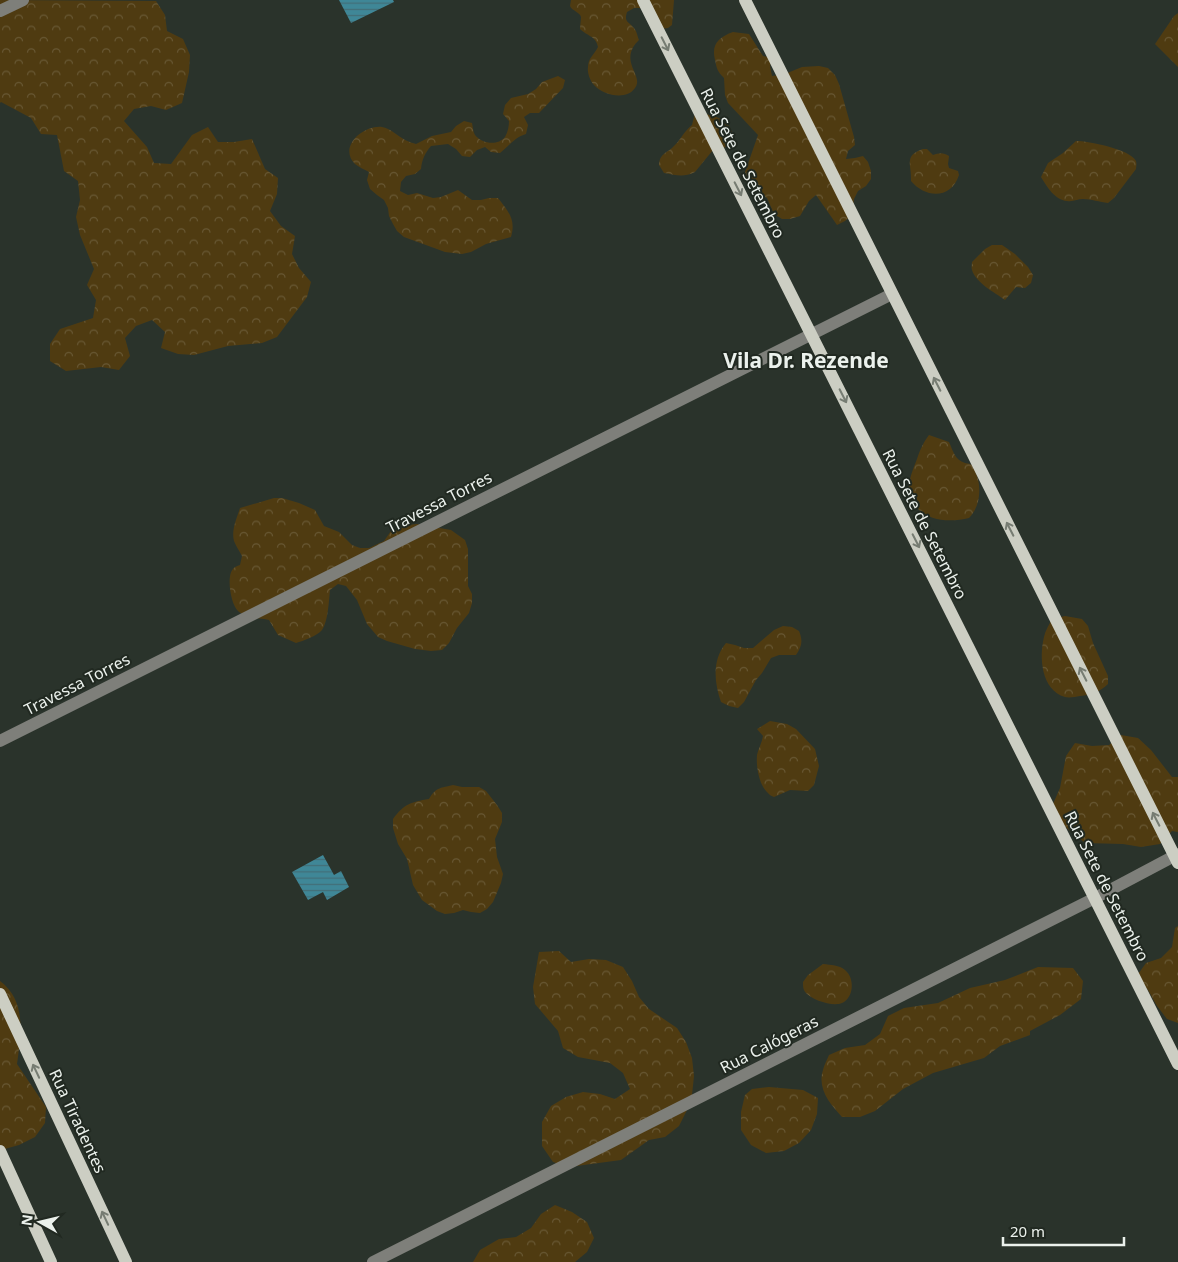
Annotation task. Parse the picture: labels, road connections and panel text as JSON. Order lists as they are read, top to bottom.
{
  "streets": {
    "main road": ["Rua Sete de Setembro", "Rua Tiradentes"],
    "street": ["Travessa Torres", "Rua Calógeras"]
  },
  "crossings": [
    ["Rua Sete de Setembro", "Travessa Torres"],
    ["Rua Sete de Setembro", "Rua Calógeras"]
  ],
  "districts": ["Vila Dr. Rezende"],
  "scale_bar": "20 m",
  "north": "left"
}
